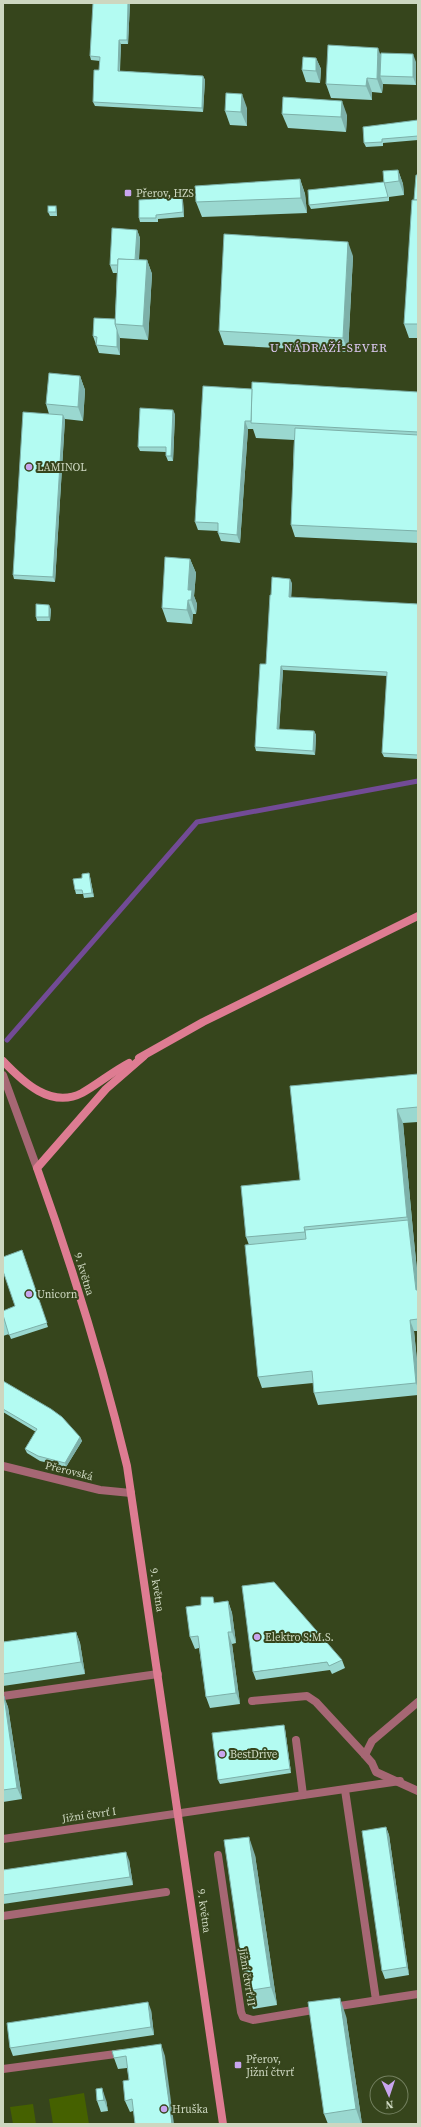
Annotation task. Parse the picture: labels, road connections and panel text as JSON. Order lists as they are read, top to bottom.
{
  "streets": {
    "main road": ["9. května"],
    "street": ["Přerovská", "Jižní čtvrť I", "Jižní čtvrť II"]
  },
  "crossings": [
    ["9. května", "Přerovská"],
    ["9. května", "Jižní čtvrť I"]
  ],
  "districts": ["U NÁDRAŽÍ-SEVER"],
  "places": {
    "transit": ["Přerov, HZS", "Přerov, Jižní čtvrť"],
    "other": [
      "LAMINOL",
      "Unicorn",
      "Elektro S.M.S.",
      "BestDrive",
      "Hruška"
    ]
  },
  "north": "bottom"
}
